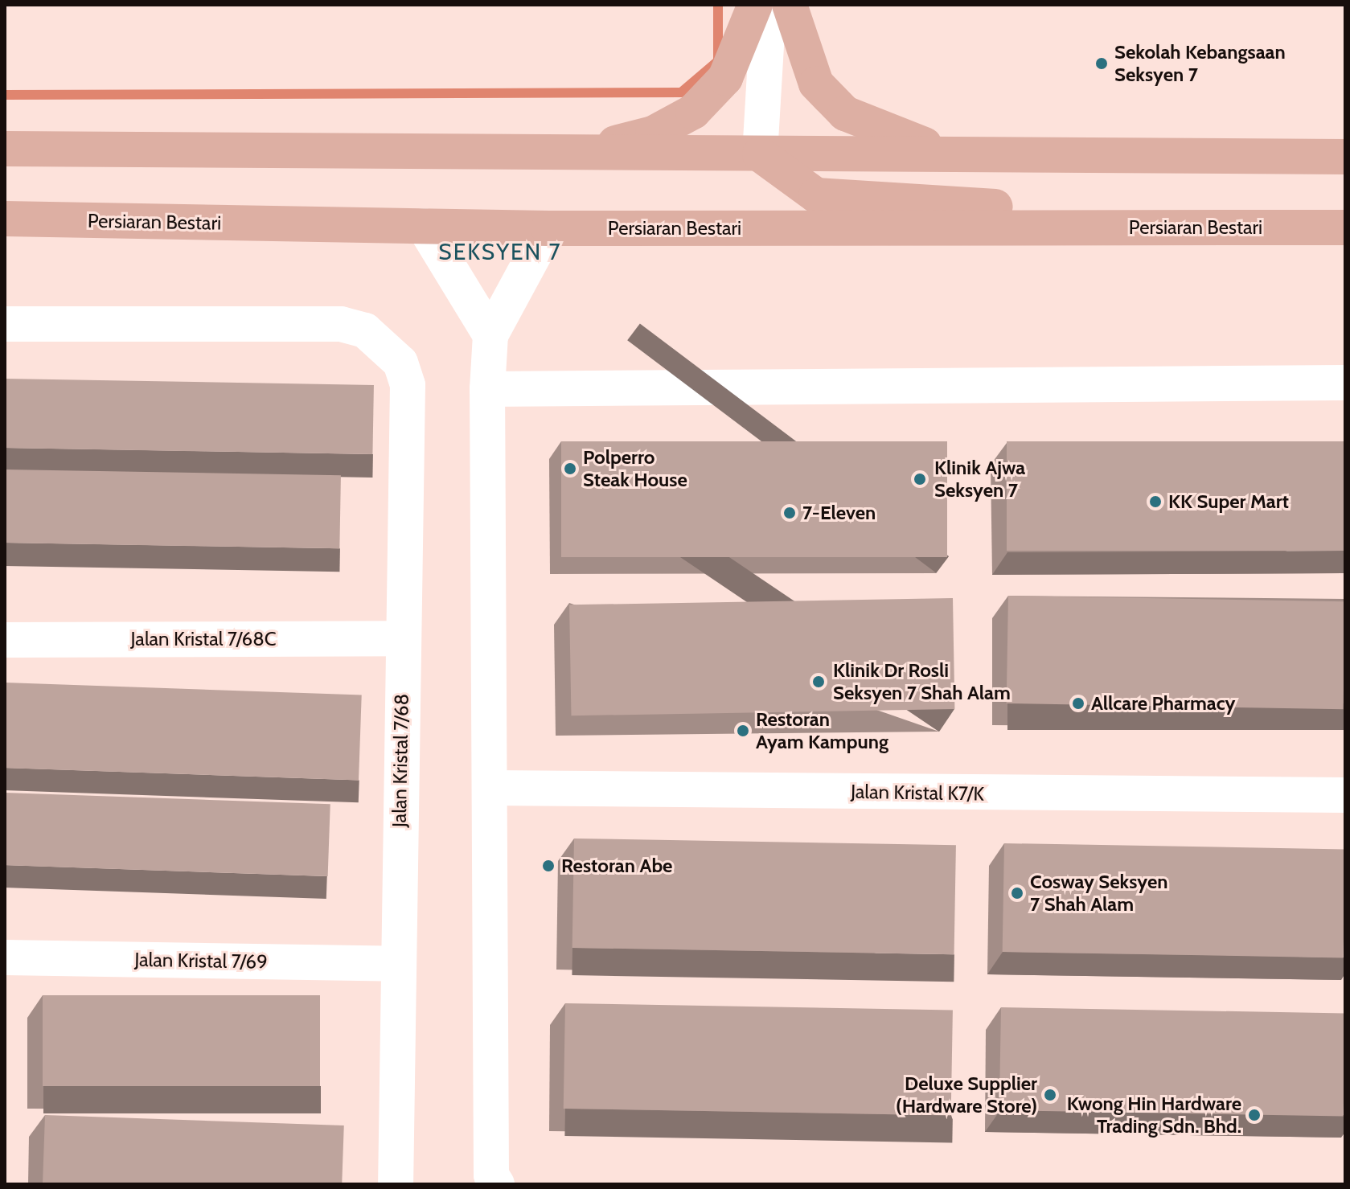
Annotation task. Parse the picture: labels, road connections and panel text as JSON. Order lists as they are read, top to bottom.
{
  "streets": {
    "main road": ["Persiaran Bestari"],
    "street": [
      "Jalan Kristal 7/68C",
      "Jalan Kristal 7/68",
      "Jalan Kristal K7/K",
      "Jalan Kristal 7/69"
    ]
  },
  "crossings": [
    ["Jalan Kristal 7/68C", "Jalan Kristal 7/68"],
    ["Jalan Kristal 7/68", "Jalan Kristal 7/69"]
  ],
  "districts": ["SEKSYEN 7"],
  "places": [
    "Sekolah Kebangsaan Seksyen 7",
    "Polperro Steak House",
    "Klinik Ajwa Seksyen 7",
    "KK Super Mart",
    "7-Eleven",
    "Klinik Dr Rosli Seksyen 7 Shah Alam",
    "Allcare Pharmacy",
    "Restoran Ayam Kampung",
    "Restoran Abe",
    "Cosway Seksyen 7 Shah Alam",
    "Deluxe Supplier (Hardware Store)",
    "Kwong Hin Hardware Trading Sdn. Bhd."
  ]
}
